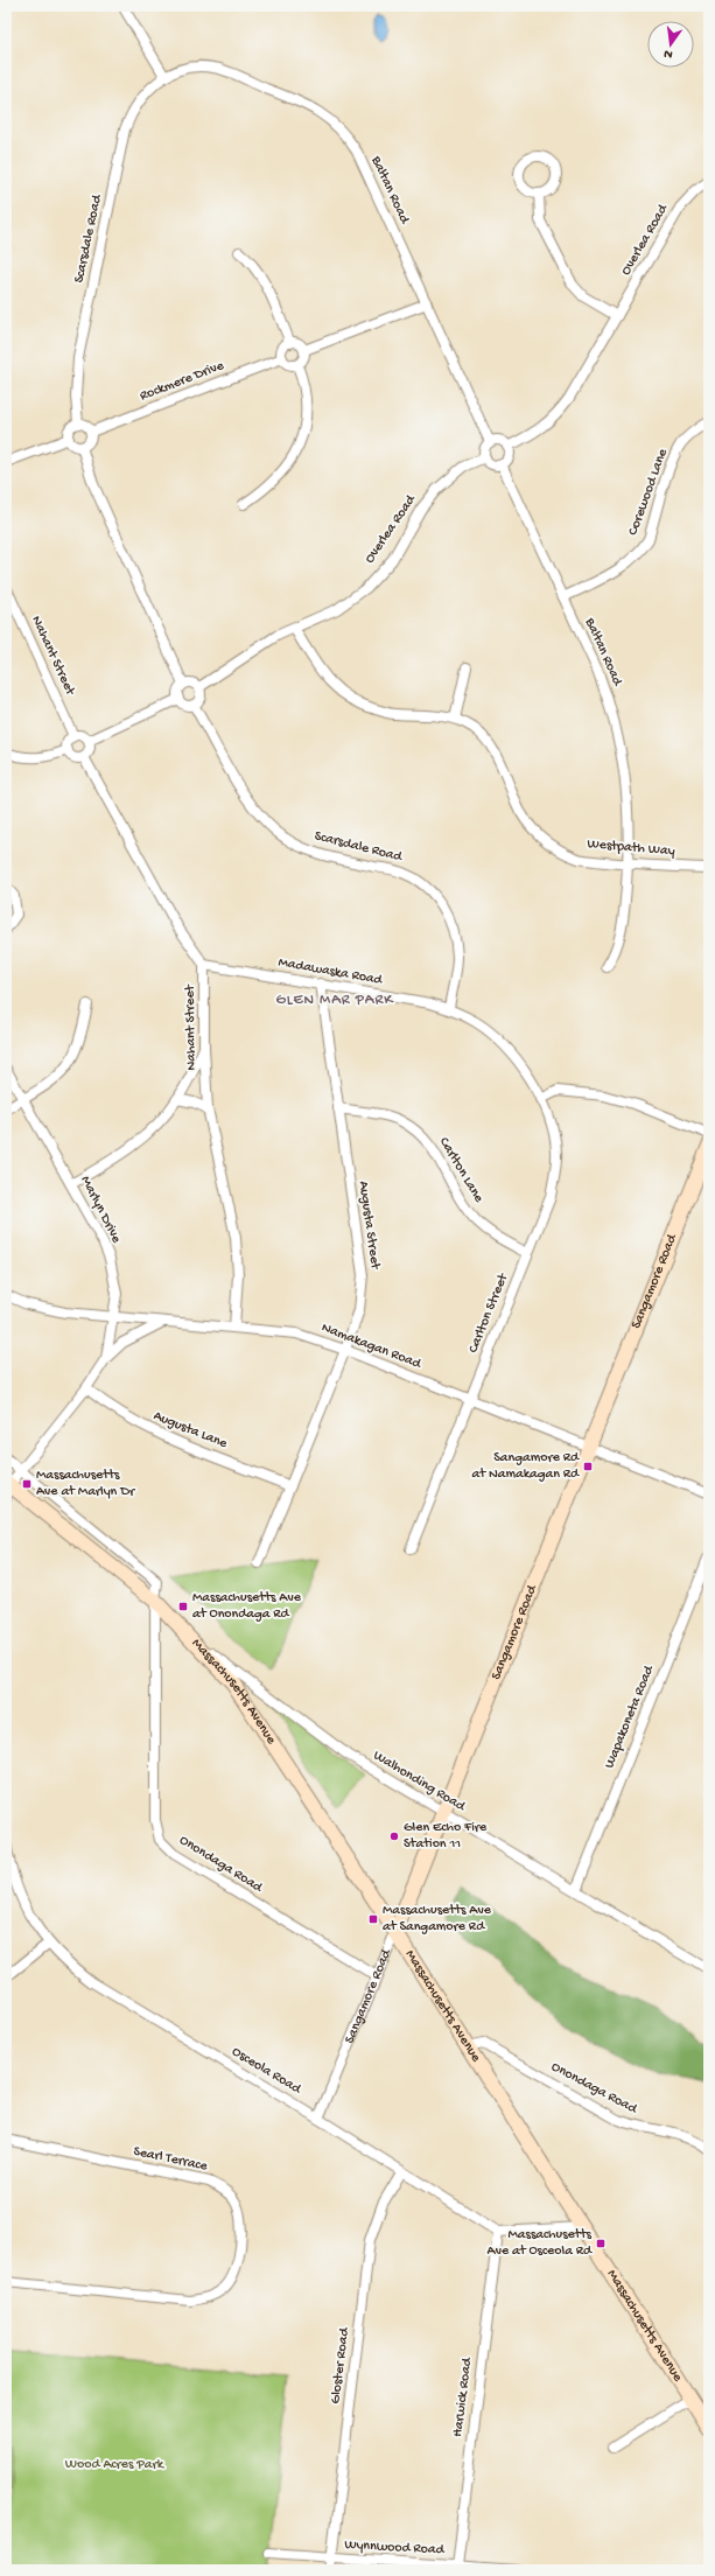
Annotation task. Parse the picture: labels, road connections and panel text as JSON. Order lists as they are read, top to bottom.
{
  "streets": {
    "main road": ["Sangamore Road", "Massachusetts Avenue"],
    "street": [
      "Baltan Road",
      "Scarsdale Road",
      "Overlea Road",
      "Rockmere Drive",
      "Corewood Lane",
      "Nahant Street",
      "Westpath Way",
      "Madawaska Road",
      "Carlton Lane",
      "Marlyn Drive",
      "Augusta Street",
      "Carlton Street",
      "Namakagan Road",
      "Augusta Lane",
      "Wapakoneta Road",
      "Walhonding Road",
      "Onondaga Road",
      "Osceola Road",
      "Searl Terrace",
      "Gloster Road",
      "Harwick Road",
      "Wynnwood Road"
    ]
  },
  "crossings": [
    ["Baltan Road", "Scarsdale Road"],
    ["Baltan Road", "Overlea Road"],
    ["Baltan Road", "Corewood Lane"],
    ["Baltan Road", "Westpath Way"],
    ["Scarsdale Road", "Overlea Road"],
    ["Scarsdale Road", "Rockmere Drive"],
    ["Scarsdale Road", "Madawaska Road"],
    ["Overlea Road", "Westpath Way"],
    ["Nahant Street", "Madawaska Road"],
    ["Nahant Street", "Namakagan Road"],
    ["Madawaska Road", "Augusta Street"],
    ["Madawaska Road", "Carlton Street"],
    ["Carlton Lane", "Augusta Street"],
    ["Carlton Lane", "Carlton Street"],
    ["Marlyn Drive", "Namakagan Road"],
    ["Marlyn Drive", "Augusta Lane"],
    ["Marlyn Drive", "Massachusetts Avenue"],
    ["Augusta Street", "Namakagan Road"],
    ["Augusta Street", "Augusta Lane"],
    ["Sangamore Road", "Namakagan Road"],
    ["Sangamore Road", "Massachusetts Avenue"],
    ["Sangamore Road", "Walhonding Road"],
    ["Sangamore Road", "Onondaga Road"],
    ["Sangamore Road", "Osceola Road"],
    ["Carlton Street", "Namakagan Road"],
    ["Massachusetts Avenue", "Walhonding Road"],
    ["Massachusetts Avenue", "Onondaga Road"],
    ["Wapakoneta Road", "Walhonding Road"],
    ["Osceola Road", "Gloster Road"],
    ["Osceola Road", "Harwick Road"],
    ["Gloster Road", "Wynnwood Road"],
    ["Harwick Road", "Wynnwood Road"]
  ],
  "districts": ["GLEN MAR PARK"],
  "parks": ["Wood Acres Park"],
  "places": {
    "transit": [
      "Sangamore Rd at Namakagan Rd",
      "Massachusetts Ave at Marlyn Dr",
      "Massachusetts Ave at Onondaga Rd",
      "Massachusetts Ave at Sangamore Rd",
      "Massachusetts Ave at Osceola Rd"
    ],
    "other": ["Glen Echo Fire Station 11"]
  },
  "north": "bottom"
}
